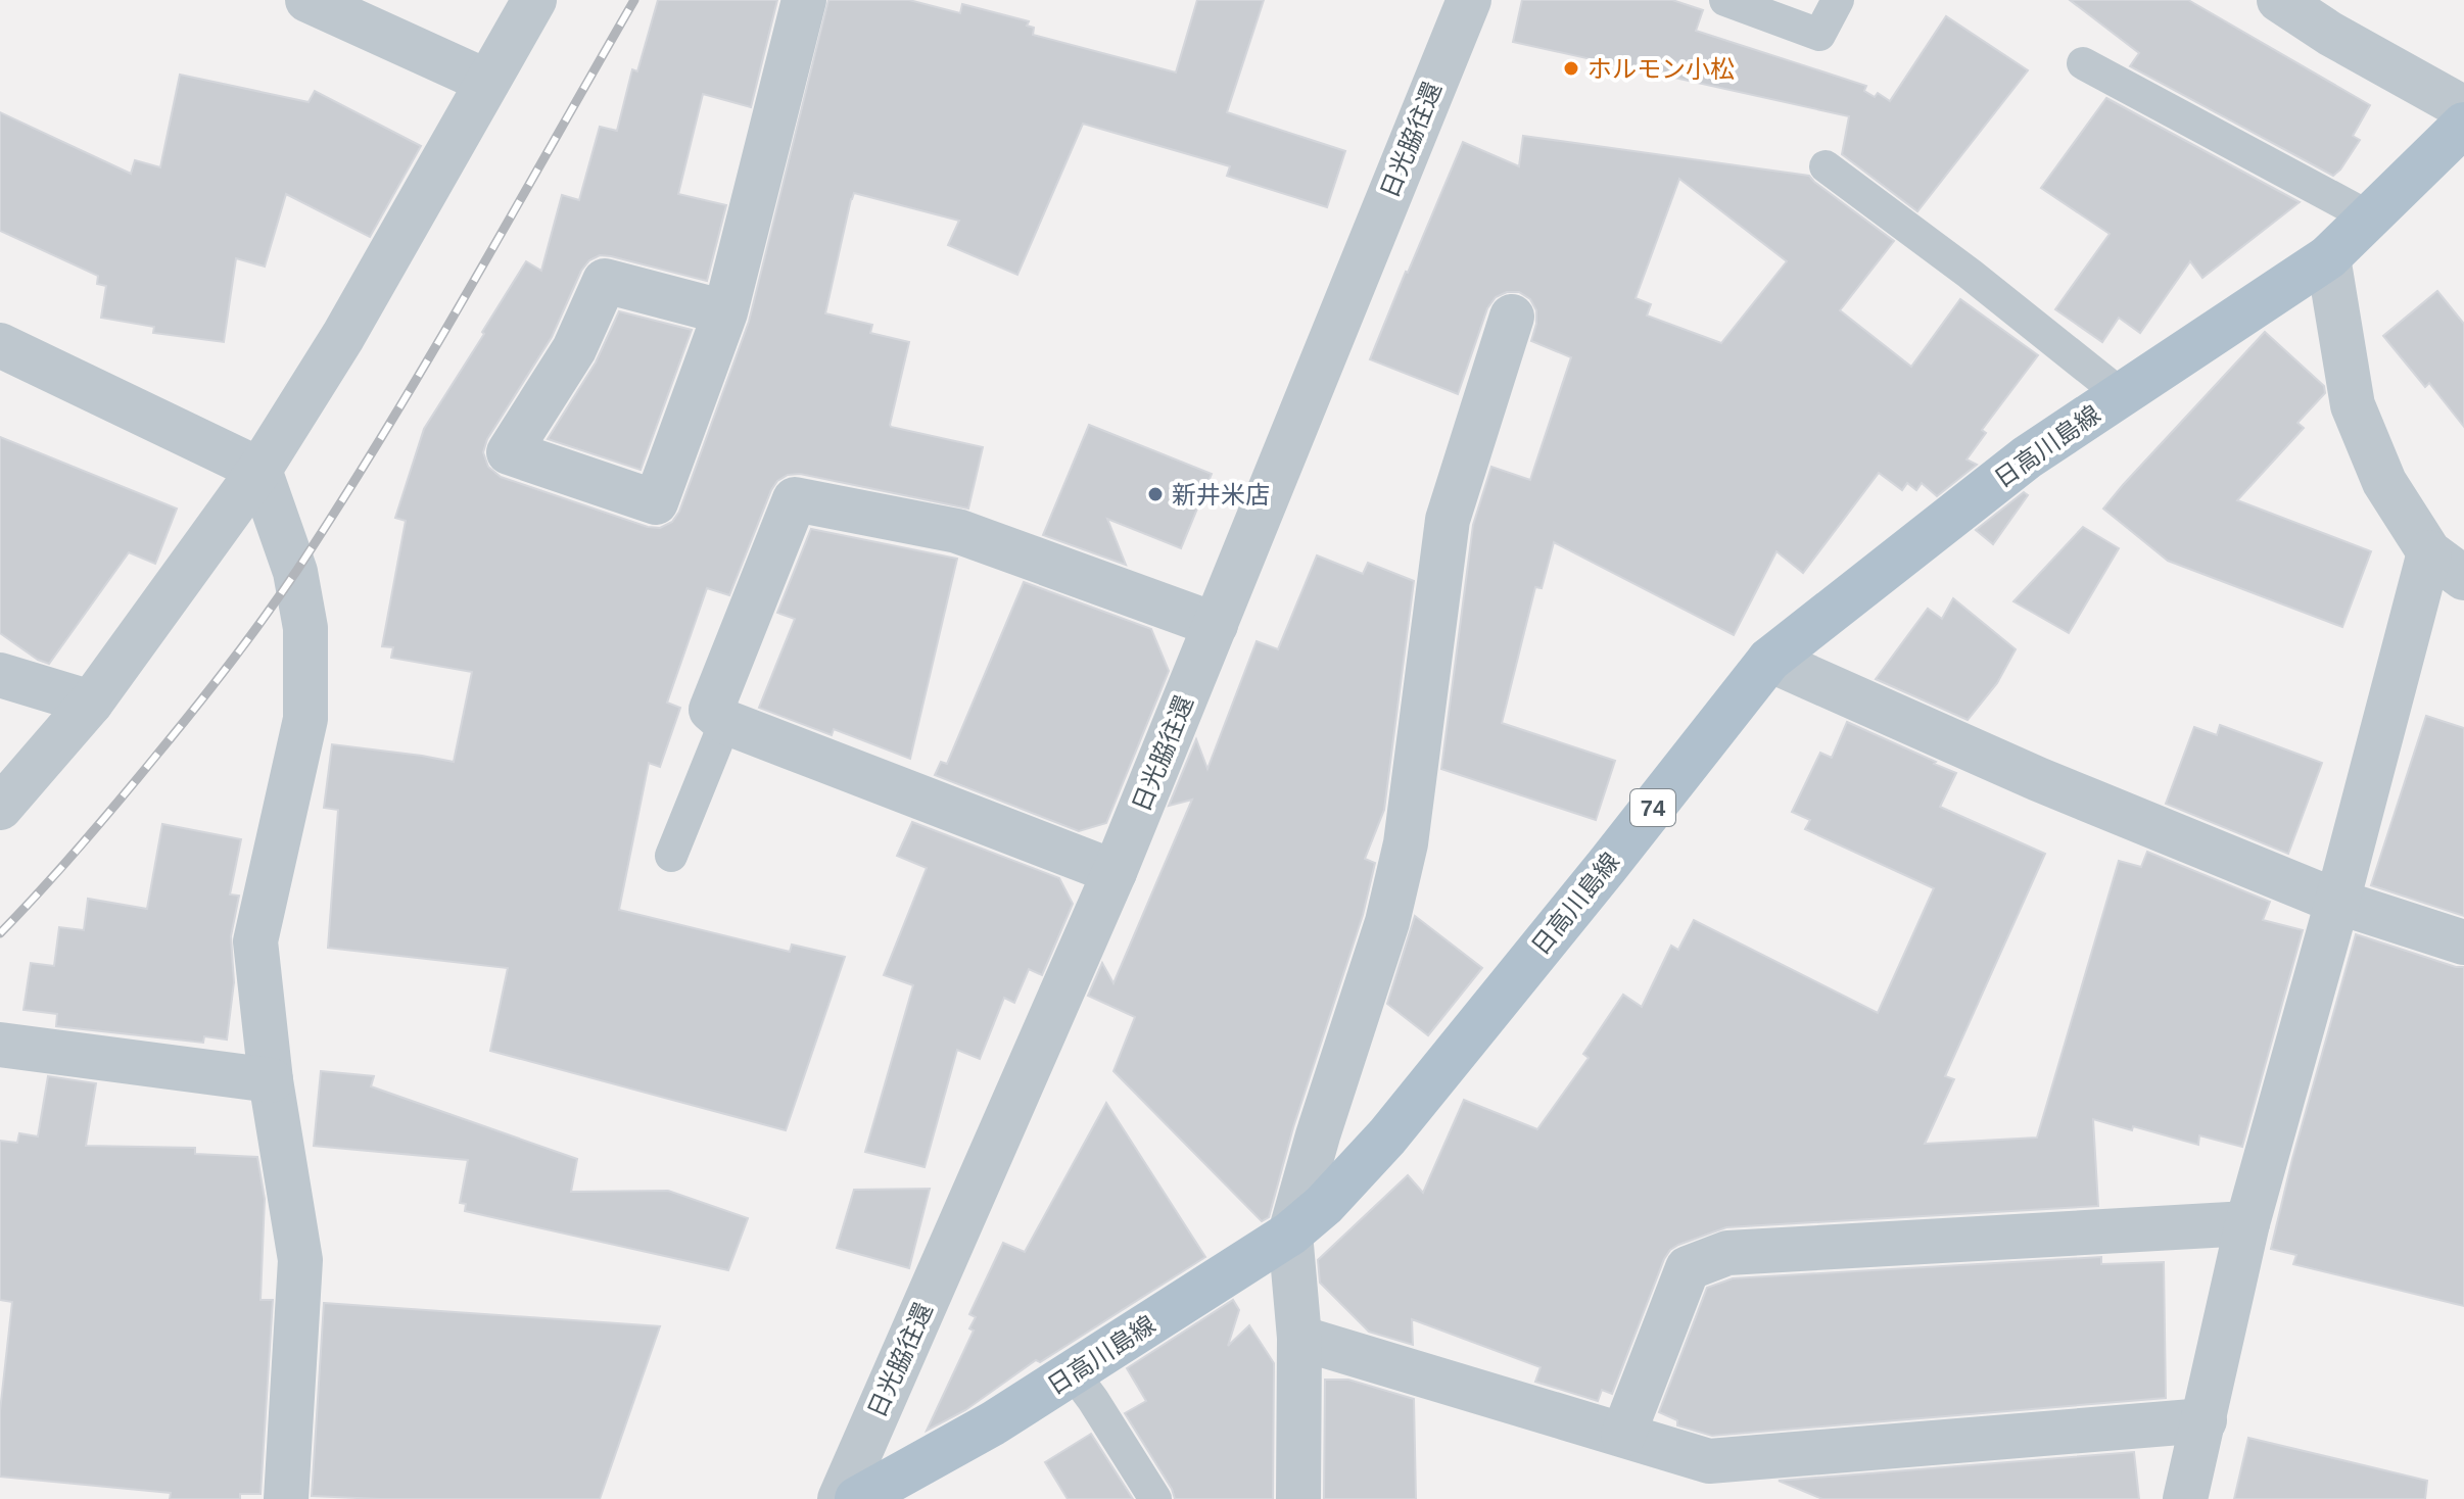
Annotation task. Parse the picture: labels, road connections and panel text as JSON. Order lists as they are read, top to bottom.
{
  "streets": {
    "main road": ["日高川島線", "74"],
    "street": ["日光脇往還"]
  },
  "places": ["ホルモン小松", "新井米店"]
}
